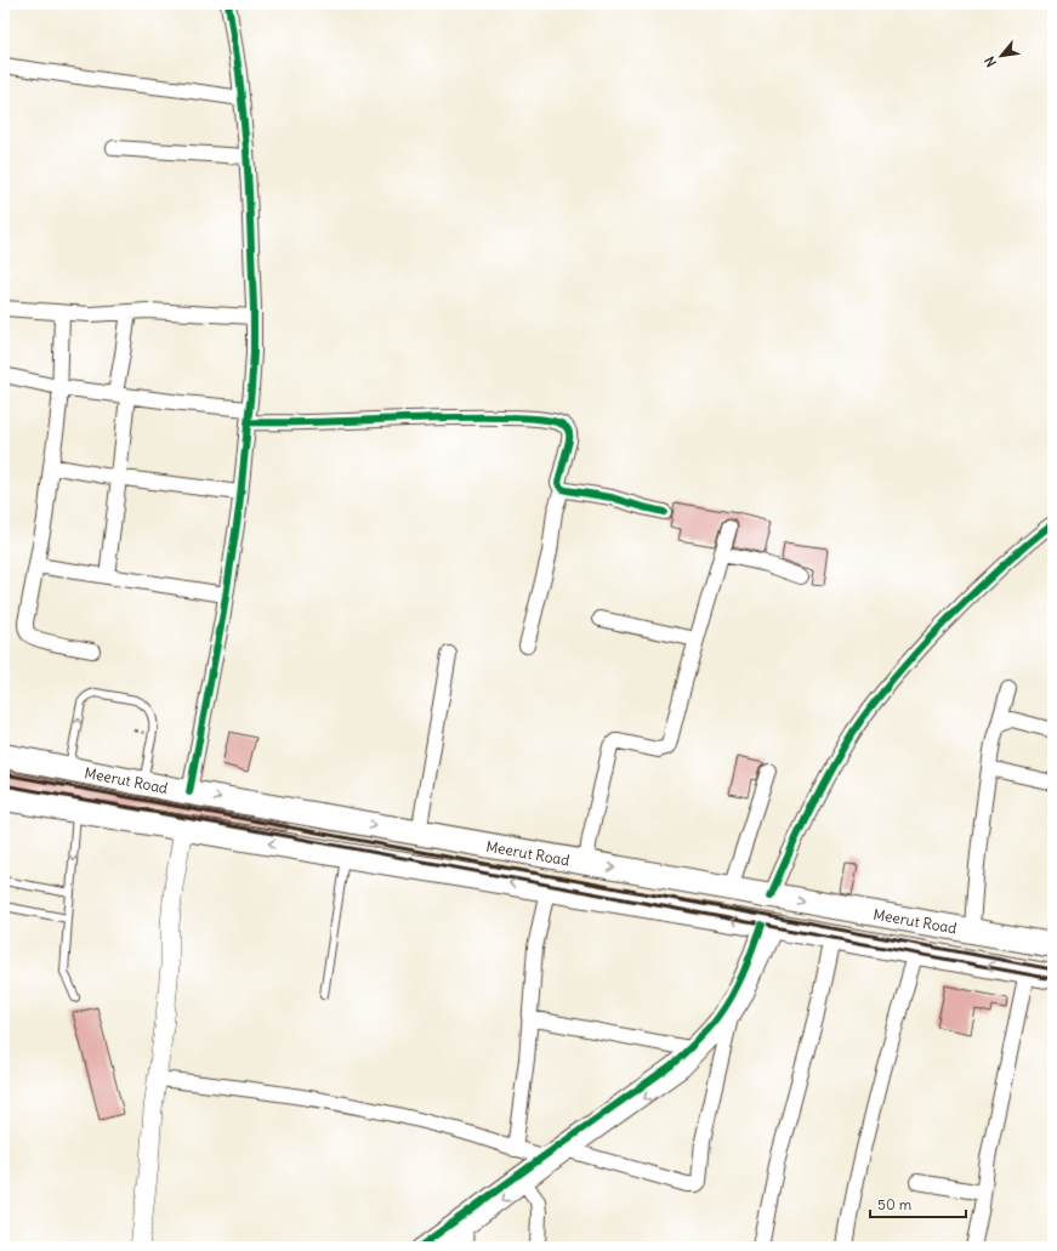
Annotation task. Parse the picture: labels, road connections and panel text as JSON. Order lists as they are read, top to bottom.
{
  "streets": {
    "highway": ["Meerut Road"]
  },
  "scale_bar": "50 m",
  "north": "bottom left"
}
